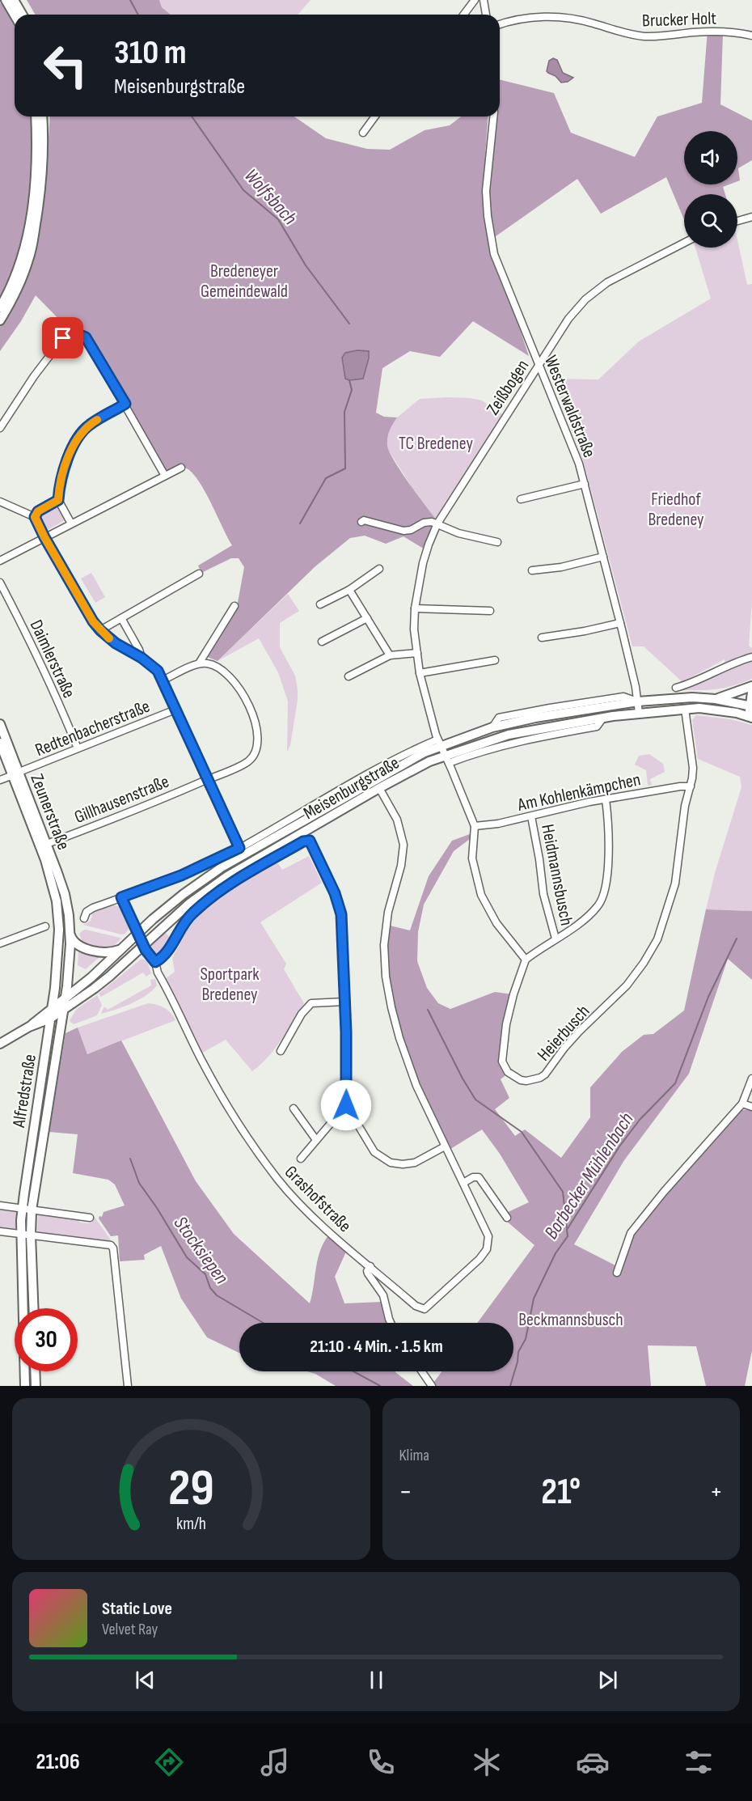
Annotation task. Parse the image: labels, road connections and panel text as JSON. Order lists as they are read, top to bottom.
{
  "streets": {
    "main road": ["Meisenburgstraße", "Zeunerstraße", "Alfredstraße"],
    "street": [
      "Brucker Holt",
      "Zeißbogen",
      "Westerwaldstraße",
      "Daimlerstraße",
      "Redtenbacherstraße",
      "Am Kohlenkämpchen",
      "Gillhausenstraße",
      "Heidmannsbusch",
      "Heierbusch",
      "Grashofstraße"
    ]
  },
  "crossings": [
    ["Zeißbogen", "Westerwaldstraße"],
    ["Zeißbogen", "Meisenburgstraße"],
    ["Westerwaldstraße", "Meisenburgstraße"],
    ["Daimlerstraße", "Redtenbacherstraße"],
    ["Redtenbacherstraße", "Zeunerstraße"],
    ["Meisenburgstraße", "Heierbusch"],
    ["Meisenburgstraße", "Alfredstraße"],
    ["Meisenburgstraße", "Grashofstraße"],
    ["Am Kohlenkämpchen", "Heidmannsbusch"],
    ["Am Kohlenkämpchen", "Heierbusch"],
    ["Gillhausenstraße", "Zeunerstraße"],
    ["Zeunerstraße", "Alfredstraße"]
  ],
  "water": ["Wolfsbach", "Borbecker Mühlenbach", "Stocksiepen"],
  "parks": [
    "Bredeneyer Gemeindewald",
    "TC Bredeney",
    "Friedhof Bredeney",
    "Sportpark Bredeney",
    "Beckmannsbusch"
  ],
  "page": {
    "turn": ["310 m", "Meisenburgstraße"],
    "limit": "30",
    "trip": "21:10 · 4 Min. · 1.5 km",
    "tile": "Klima",
    "heat": ["−", "21°", "+"],
    "song": ["Static Love", "Velvet Ray"],
    "tabs": "21:06",
    "gauge": ["29", "km/h"]
  }
}
